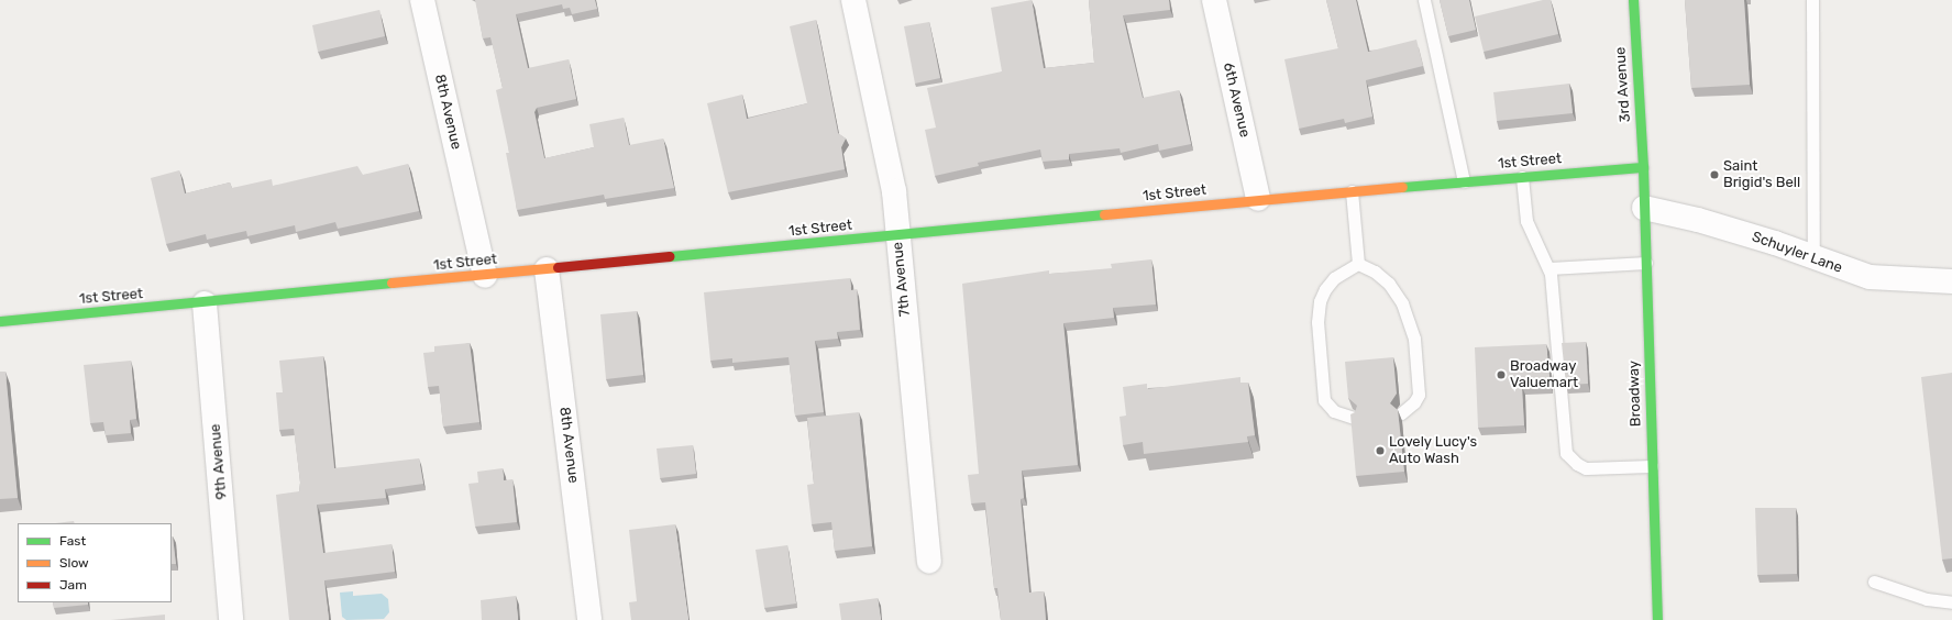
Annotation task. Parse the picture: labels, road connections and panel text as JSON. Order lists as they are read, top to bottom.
{
  "streets": {
    "street": [
      "3rd Avenue",
      "6th Avenue",
      "8th Avenue",
      "1st Street",
      "Schuyler Lane",
      "7th Avenue",
      "Broadway",
      "9th Avenue"
    ]
  },
  "crossings": [
    ["3rd Avenue", "1st Street"],
    ["3rd Avenue", "Broadway"],
    ["6th Avenue", "1st Street"],
    ["8th Avenue", "1st Street"],
    ["1st Street", "7th Avenue"],
    ["1st Street", "Broadway"],
    ["1st Street", "9th Avenue"],
    ["Schuyler Lane", "Broadway"]
  ],
  "places": ["Saint Brigid's Bell", "Broadway Valuemart", "Lovely Lucy's Auto Wash"],
  "legend": ["Fast", "Slow", "Jam"]
}
